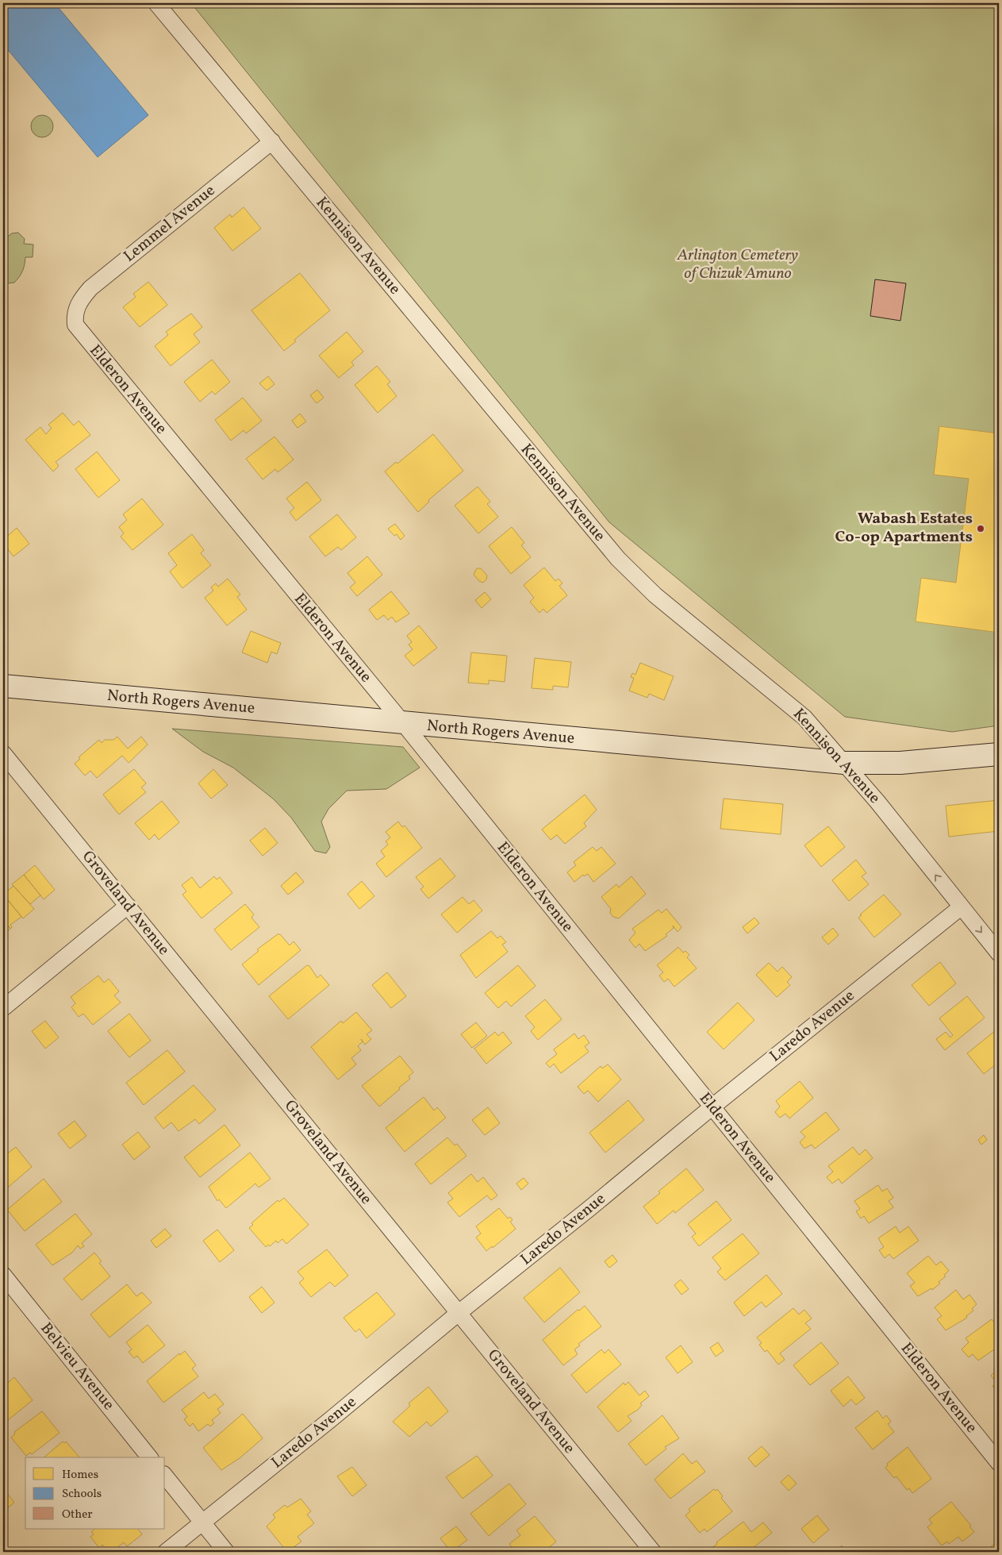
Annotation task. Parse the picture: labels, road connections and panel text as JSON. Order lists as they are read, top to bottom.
{
  "streets": {
    "street": [
      "Lemmel Avenue",
      "Kennison Avenue",
      "Elderon Avenue",
      "North Rogers Avenue",
      "Groveland Avenue",
      "Laredo Avenue",
      "Belvieu Avenue"
    ]
  },
  "crossings": [
    ["Lemmel Avenue", "Kennison Avenue"],
    ["Lemmel Avenue", "Elderon Avenue"],
    ["Kennison Avenue", "North Rogers Avenue"],
    ["Kennison Avenue", "Laredo Avenue"],
    ["Elderon Avenue", "North Rogers Avenue"],
    ["Elderon Avenue", "Laredo Avenue"],
    ["Groveland Avenue", "Laredo Avenue"]
  ],
  "parks": ["Arlington Cemetery of Chizuk Amuno"],
  "places": ["Wabash Estates Co-op Apartments"],
  "legend": ["Homes", "Schools", "Other"]
}
